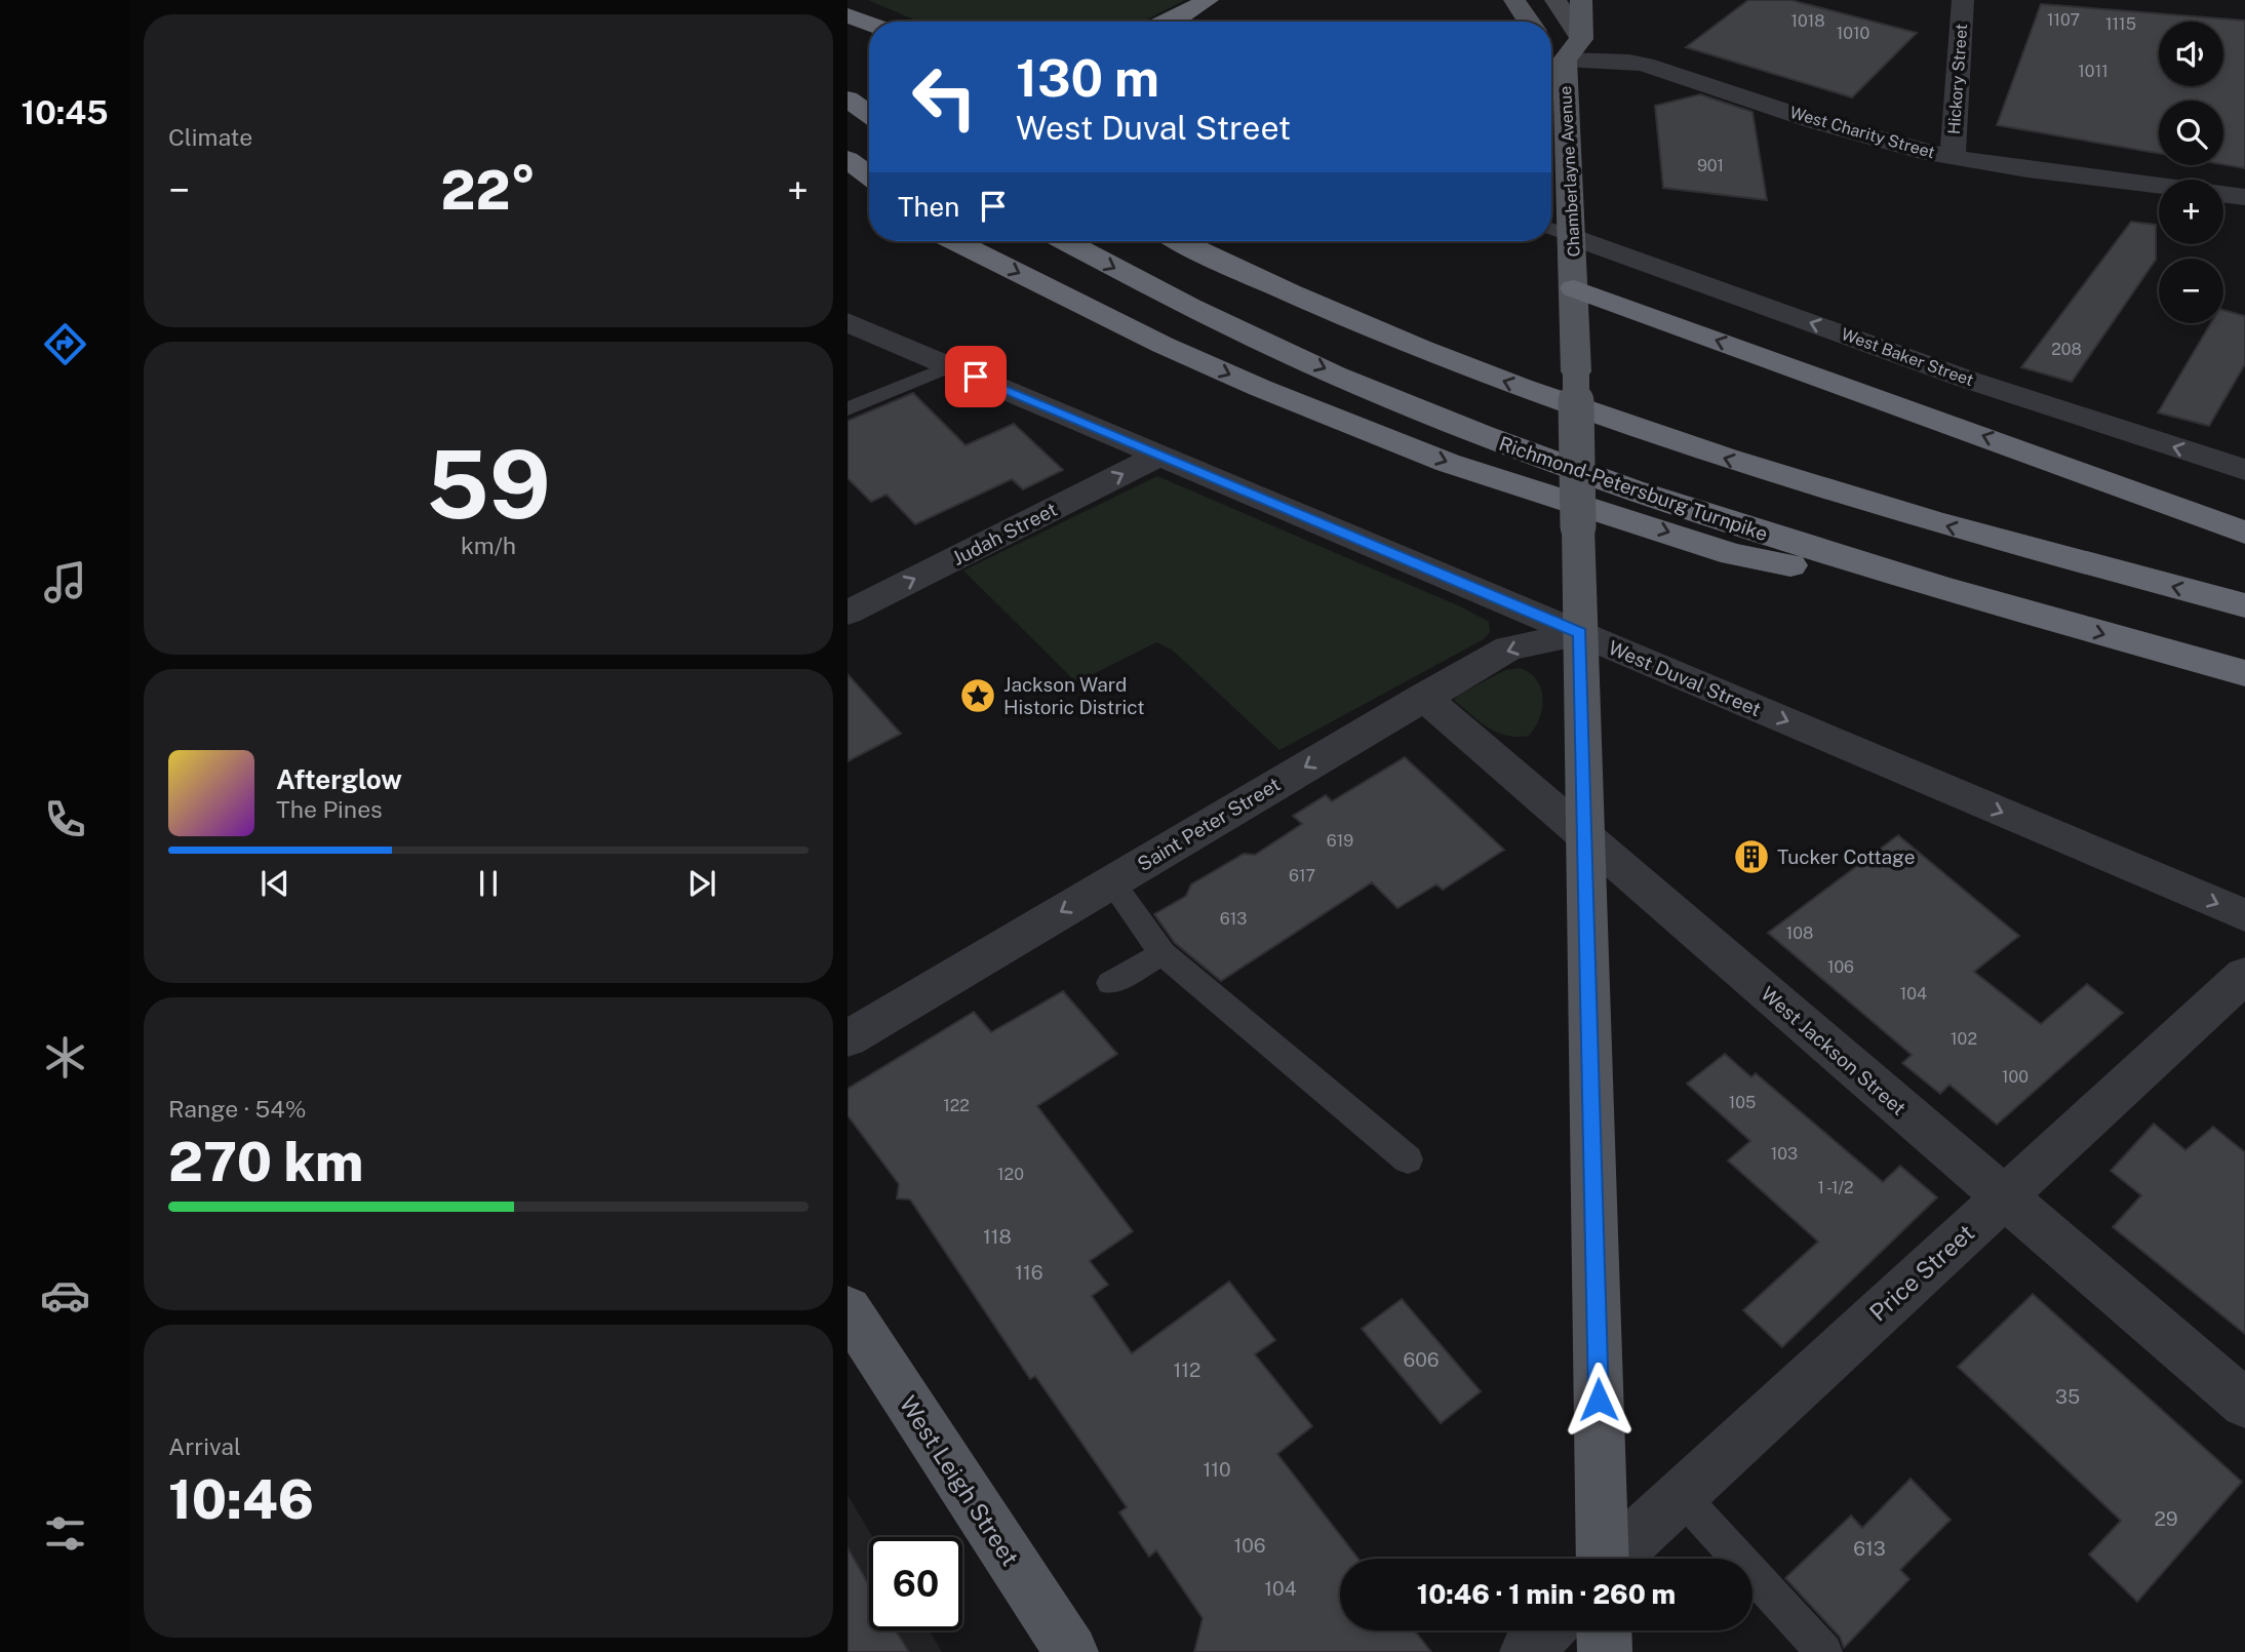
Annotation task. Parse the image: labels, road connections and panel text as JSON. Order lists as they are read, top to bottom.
{
  "streets": {
    "highway": ["Richmond-Petersburg Turnpike"],
    "main road": ["Chamberlayne Avenue", "West Leigh Street"],
    "street": [
      "Hickory Street",
      "West Charity Street",
      "West Baker Street",
      "Judah Street",
      "West Duval Street",
      "Saint Peter Street",
      "West Jackson Street",
      "Price Street"
    ]
  },
  "crossings": [
    ["Hickory Street", "West Charity Street"],
    ["West Charity Street", "Chamberlayne Avenue"],
    ["Chamberlayne Avenue", "West Baker Street"],
    ["Chamberlayne Avenue", "West Duval Street"],
    ["Chamberlayne Avenue", "Saint Peter Street"],
    ["Chamberlayne Avenue", "West Jackson Street"],
    ["Judah Street", "West Duval Street"],
    ["West Duval Street", "Saint Peter Street"],
    ["Saint Peter Street", "West Jackson Street"],
    ["West Jackson Street", "Price Street"]
  ],
  "one_way": [
    "West Baker Street",
    "Judah Street",
    "West Duval Street",
    "Saint Peter Street"
  ],
  "places": {
    "place": ["Jackson Ward Historic District"],
    "building": ["Tucker Cottage"]
  },
  "house_numbers": [
    "1107",
    "1018",
    "1115",
    "1010",
    "1011",
    "901",
    "208",
    "619",
    "617",
    "613",
    "108",
    "106",
    "104",
    "102",
    "100",
    "105",
    "122",
    "103",
    "120",
    "1 -1/2",
    "118",
    "116",
    "606",
    "112",
    "35",
    "110",
    "29",
    "106",
    "613",
    "104"
  ],
  "page": {
    "tabs": "10:45",
    "tile": [
      "Climate",
      ["59", "km/h"],
      ["Range · 54%", "270 km"],
      ["Arrival", "10:46"]
    ],
    "map_buttons": ["+", "−"],
    "turn": ["130 m", "West Duval Street"],
    "heat": ["−", "22°", "+"],
    "then": "Then",
    "song": ["Afterglow", "The Pines"],
    "limit": "60",
    "trip": "10:46 · 1 min · 260 m"
  }
}
